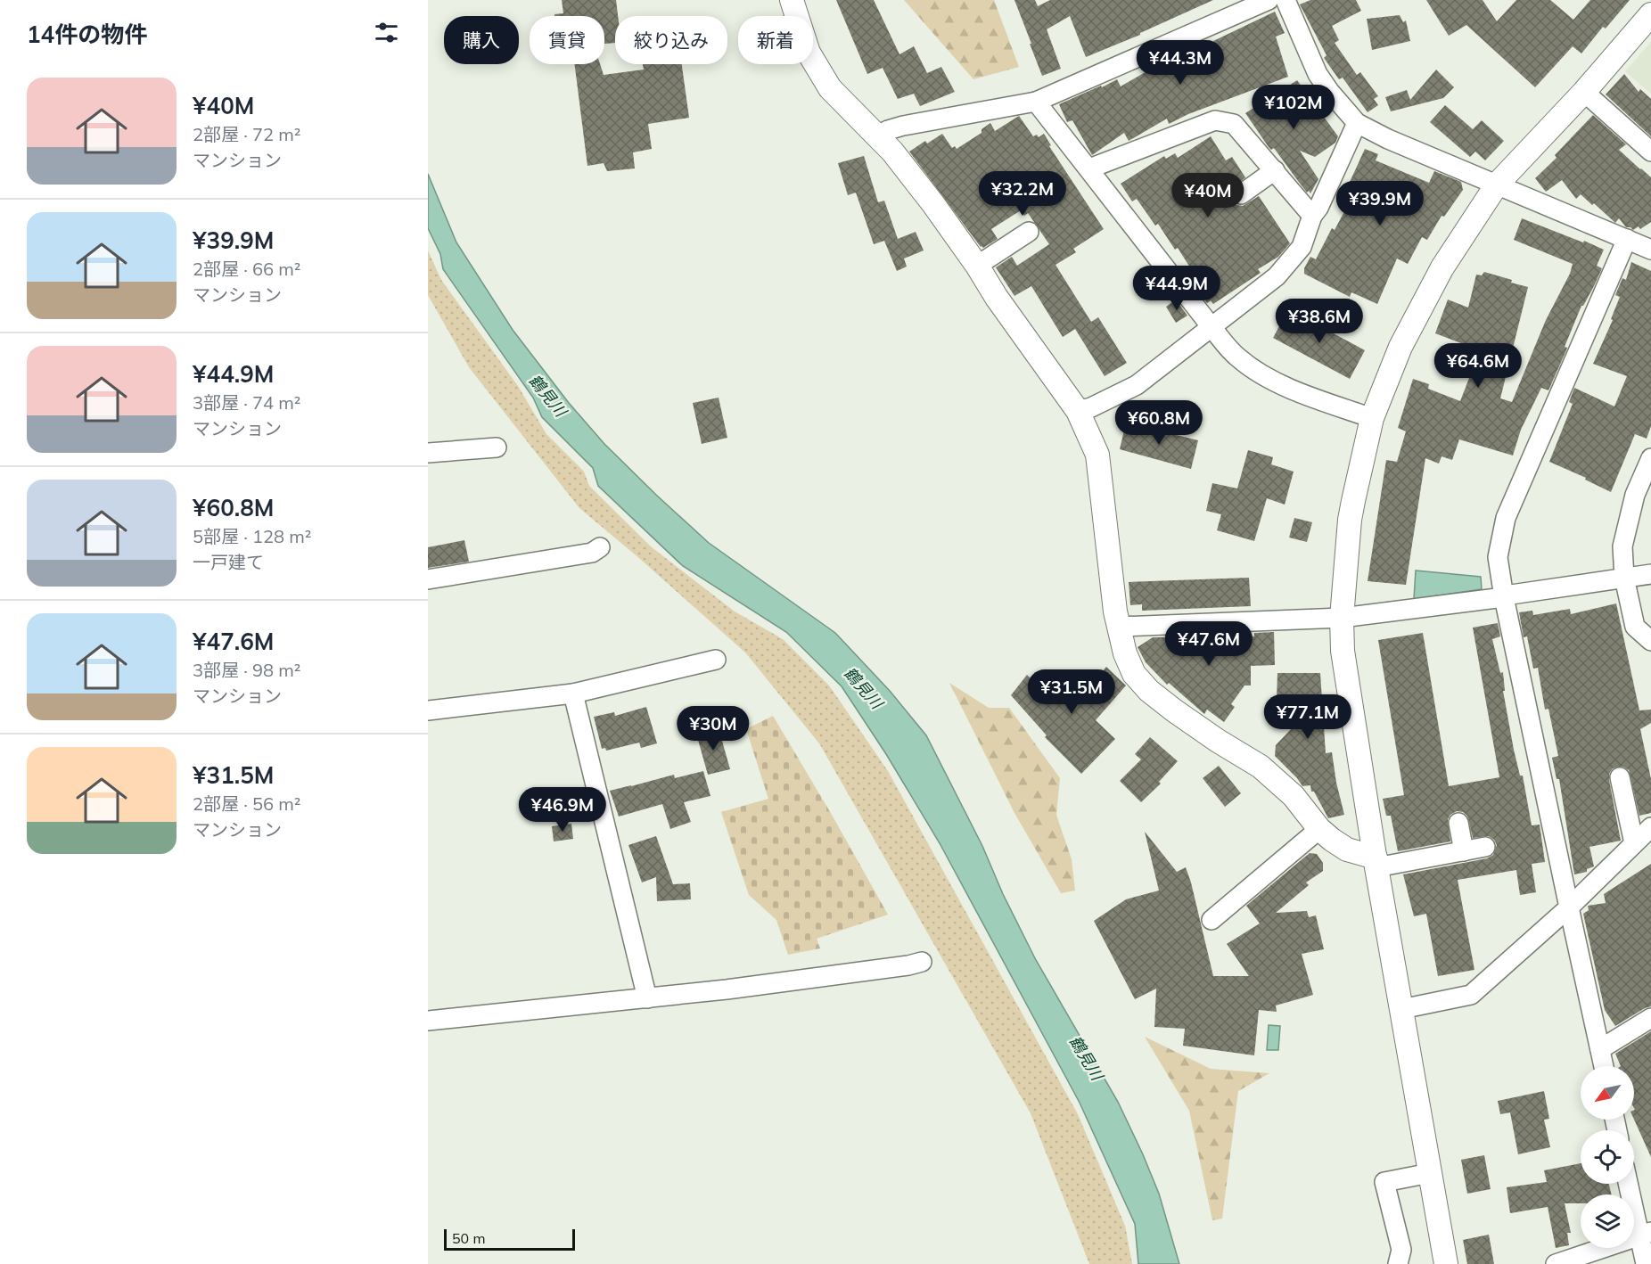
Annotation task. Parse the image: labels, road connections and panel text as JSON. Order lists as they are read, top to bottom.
{
  "water": ["鶴見川"],
  "scale_bar": "50 m",
  "north": "bottom left",
  "page": {
    "heading": "14件の物件",
    "chip": [
      "購入",
      "賃貸",
      "絞り込み",
      "新着"
    ],
    "price": [
      "¥44.3M",
      "¥102M",
      "¥32.2M",
      "¥40M",
      "¥39.9M",
      "¥44.9M",
      "¥38.6M",
      "¥64.6M",
      "¥60.8M",
      "¥47.6M",
      "¥31.5M",
      "¥77.1M",
      "¥30M",
      "¥46.9M"
    ],
    "list": [
      {
        "name": "¥40M",
        "note": "2部屋 · 72 m² · マンション"
      },
      {
        "name": "¥39.9M",
        "note": "2部屋 · 66 m² · マンション"
      },
      {
        "name": "¥44.9M",
        "note": "3部屋 · 74 m² · マンション"
      },
      {
        "name": "¥60.8M",
        "note": "5部屋 · 128 m² · 一戸建て"
      },
      {
        "name": "¥47.6M",
        "note": "3部屋 · 98 m² · マンション"
      },
      {
        "name": "¥31.5M",
        "note": "2部屋 · 56 m² · マンション"
      }
    ],
    "scale": "50 m"
  }
}
